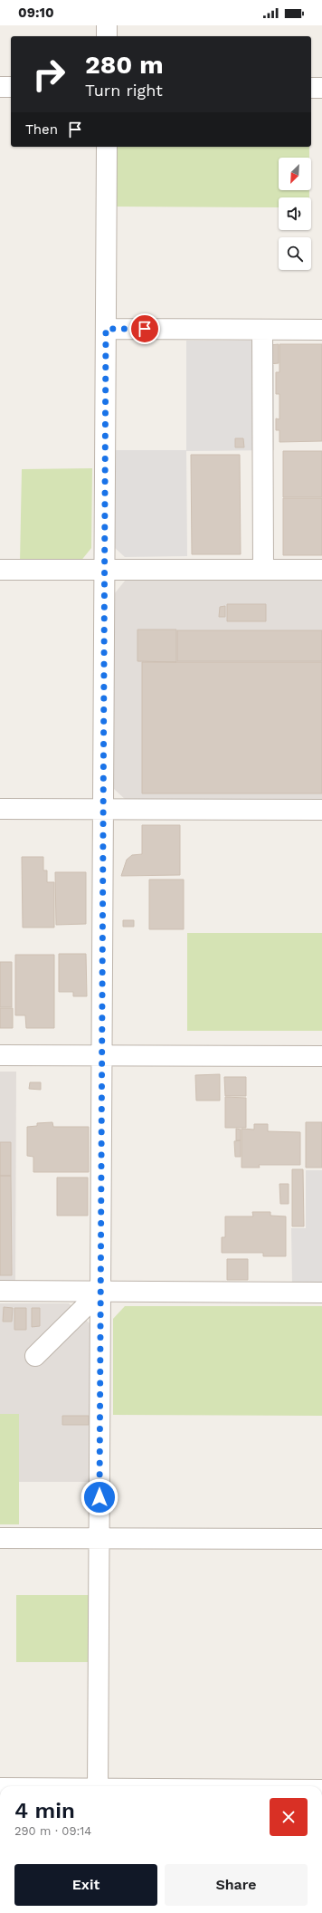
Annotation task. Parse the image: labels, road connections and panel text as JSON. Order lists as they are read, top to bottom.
{
  "north": "bottom left",
  "page": {
    "status": "09:10",
    "turn": ["280 m", "Turn right"],
    "then": "Then",
    "heading": ["4 min", "290 m · 09:14"],
    "buttons": ["Exit", "Share"]
  }
}
